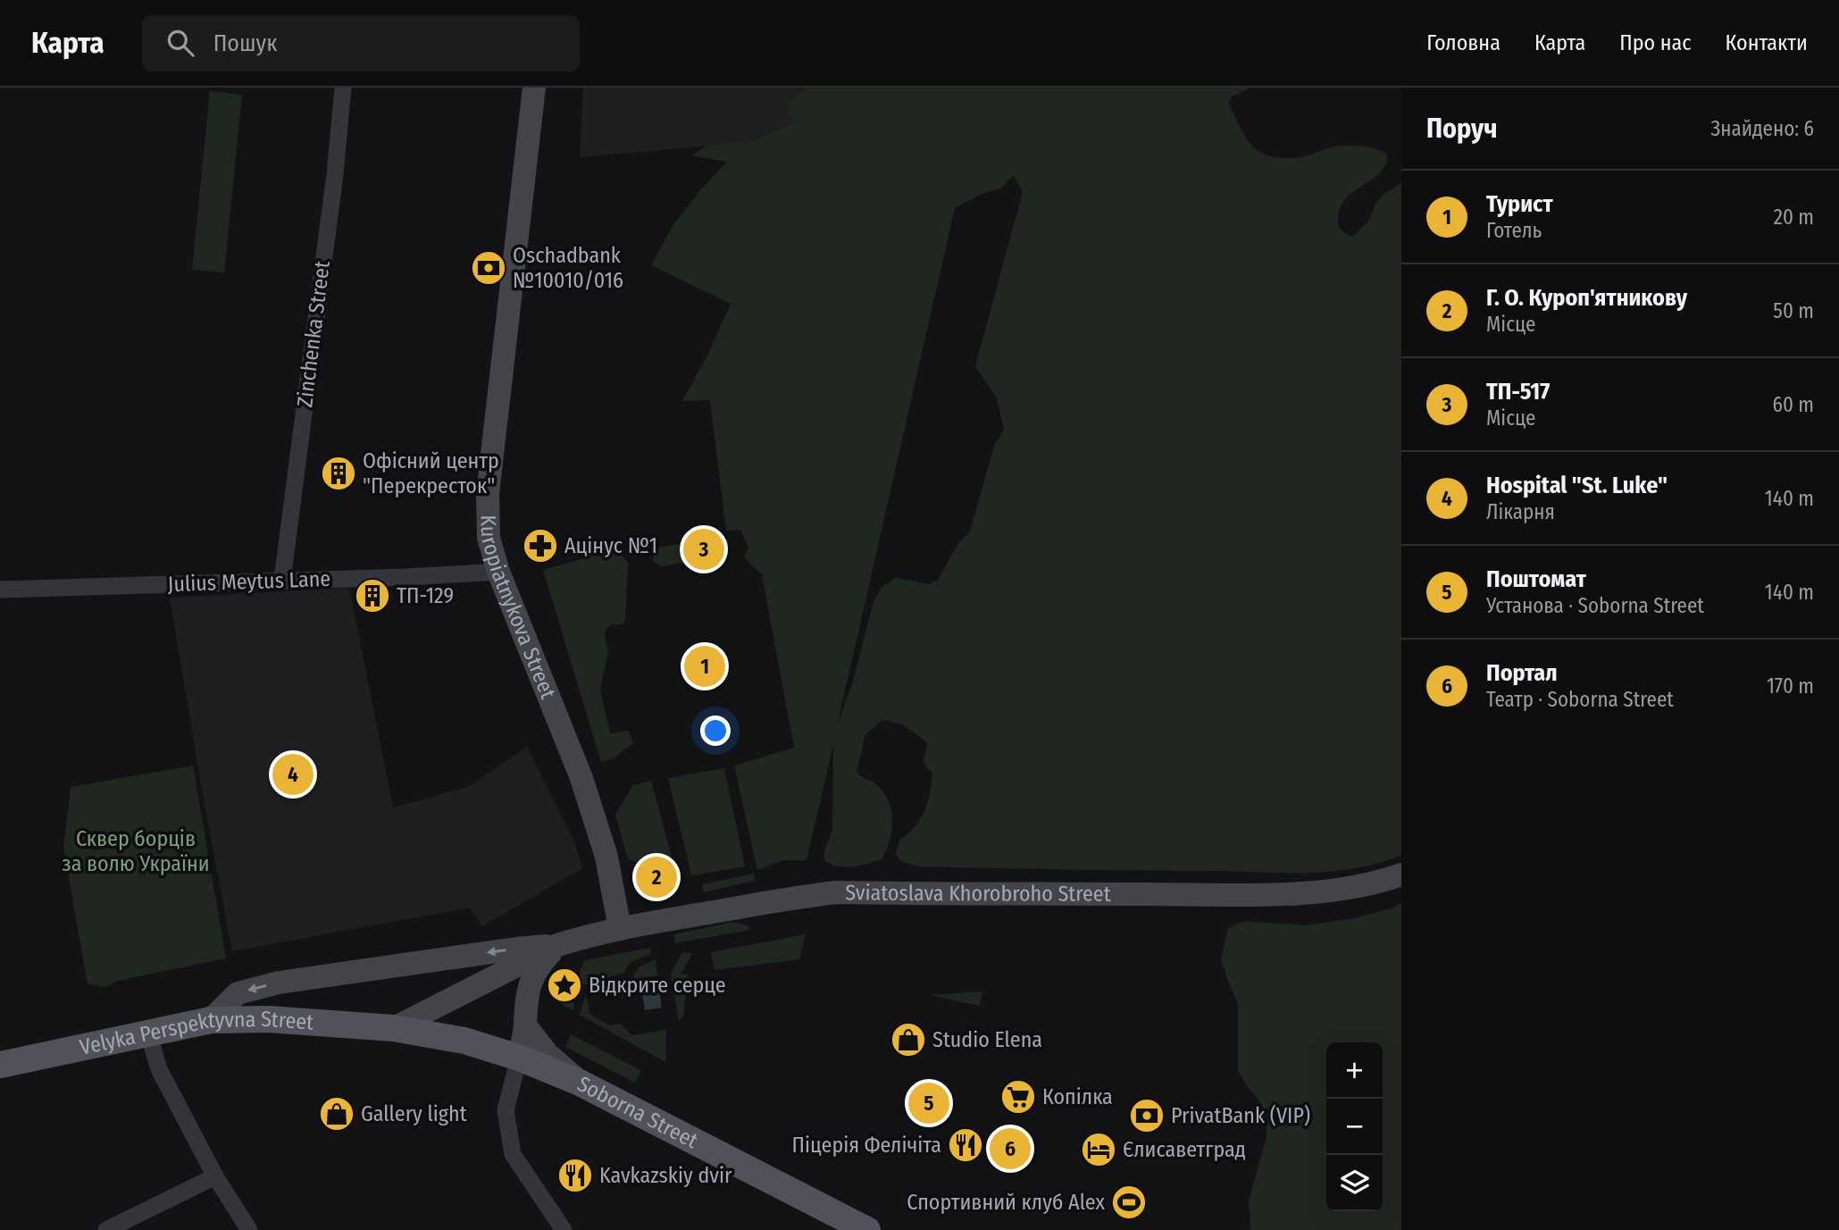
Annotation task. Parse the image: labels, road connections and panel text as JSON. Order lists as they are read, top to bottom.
{
  "streets": {
    "main road": [
      "Kuropiatnykova Street",
      "Sviatoslava Khorobroho Street",
      "Velyka Perspektyvna Street",
      "Soborna Street"
    ],
    "street": ["Zinchenka Street", "Julius Meytus Lane"]
  },
  "crossings": [
    ["Zinchenka Street", "Julius Meytus Lane"],
    ["Julius Meytus Lane", "Kuropiatnykova Street"],
    ["Kuropiatnykova Street", "Sviatoslava Khorobroho Street"],
    ["Velyka Perspektyvna Street", "Soborna Street"]
  ],
  "parks": ["Сквер борців за волю України"],
  "places": {
    "bank": ["Oschadbank №10010/016", "PrivatBank (VIP)"],
    "building": ["Офісний центр \"Перекресток\"", "ТП-129"],
    "pharmacy": ["Ацінус №1"],
    "place": ["Відкрите серце"],
    "shop": ["Studio Elena", "Gallery light"],
    "supermarket": ["Копілка"],
    "restaurant": ["Піцерія Фелічіта", "Kavkazskiy dvir"],
    "hotel": ["Єлисаветград"],
    "sports": ["Спортивний клуб Alex"]
  },
  "page": {
    "header": "Карта",
    "search": "Пошук",
    "nav": [
      "Головна",
      "Карта",
      "Про нас",
      "Контакти"
    ],
    "heading": ["Поруч", "Знайдено: 6"],
    "list": [
      {
        "mark": "1",
        "name": "Турист",
        "note": "Готель",
        "value": "20 m"
      },
      {
        "mark": "2",
        "name": "Г. О. Куроп'ятникову",
        "note": "Місце",
        "value": "50 m"
      },
      {
        "mark": "3",
        "name": "ТП-517",
        "note": "Місце",
        "value": "60 m"
      },
      {
        "mark": "4",
        "name": "Hospital \"St. Luke\"",
        "note": "Лікарня",
        "value": "140 m"
      },
      {
        "mark": "5",
        "name": "Поштомат",
        "note": "Установа · Soborna Street",
        "value": "140 m"
      },
      {
        "mark": "6",
        "name": "Портал",
        "note": "Театр · Soborna Street",
        "value": "170 m"
      }
    ],
    "pins": [
      "3",
      "1",
      "4",
      "2",
      "5",
      "6"
    ],
    "map_buttons": ["+", "−"]
  }
}
